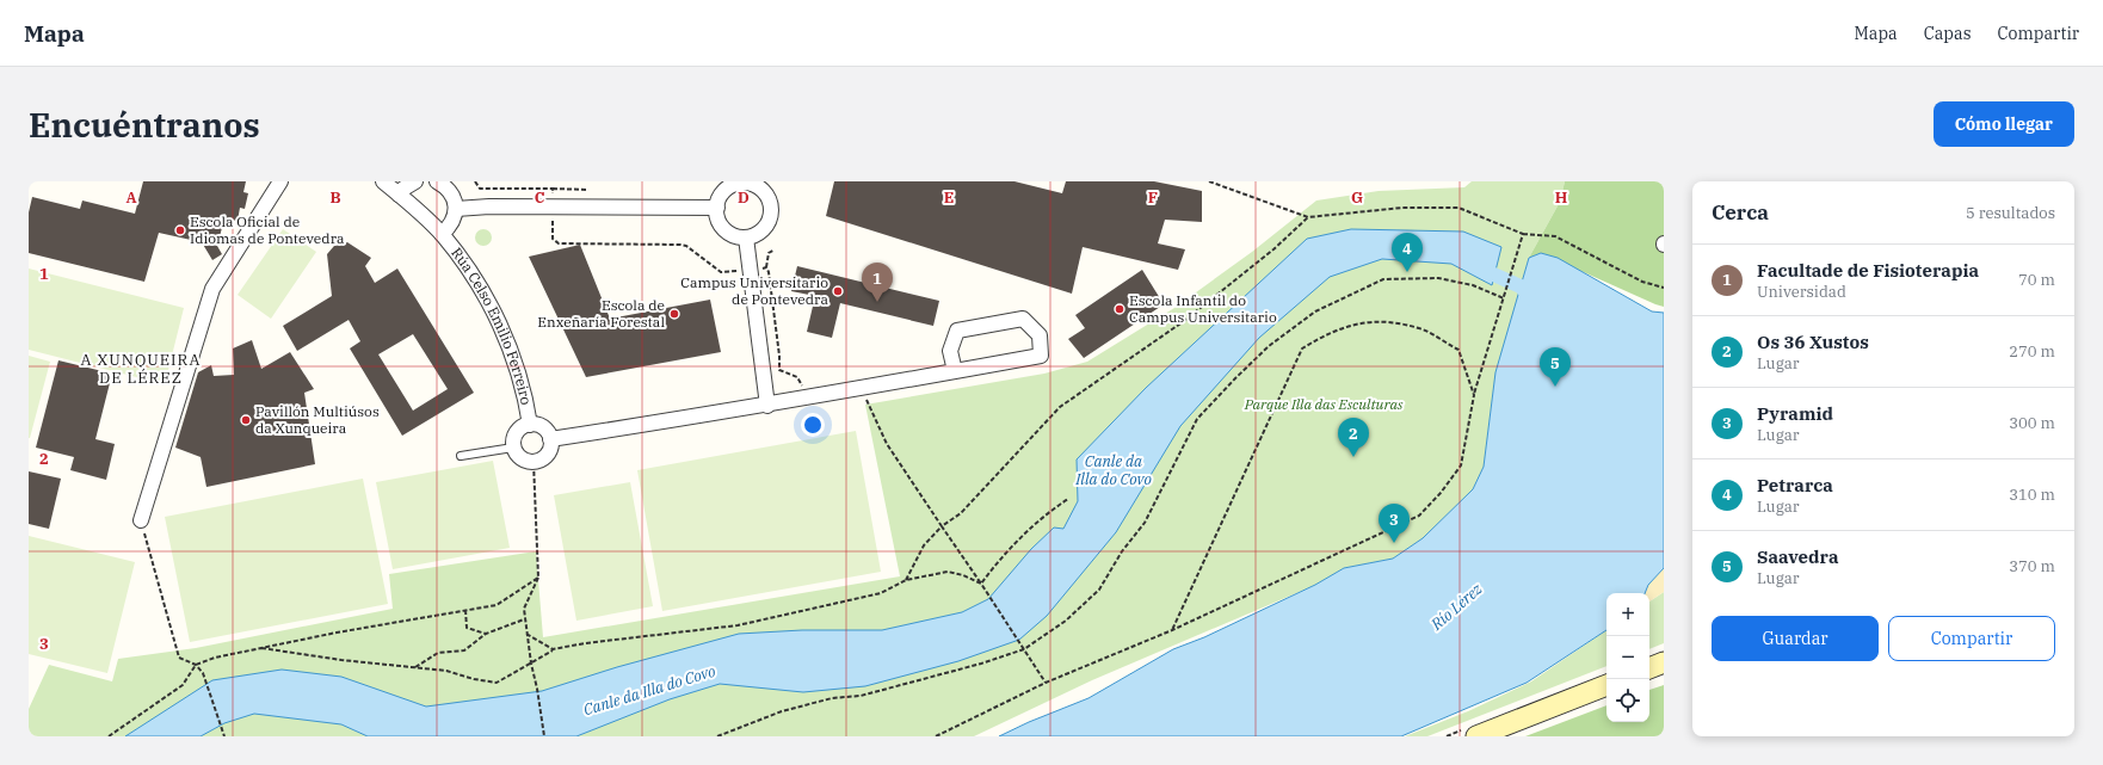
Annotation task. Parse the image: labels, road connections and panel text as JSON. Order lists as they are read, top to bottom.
{
  "streets": {
    "street": ["Rúa Celso Emilio Ferreiro"]
  },
  "districts": ["A XUNQUEIRA DE LÉREZ"],
  "water": ["Canle da Illa do Covo", "Río Lérez"],
  "parks": ["Parque Illa das Esculturas"],
  "places": [
    "Escola Oficial de Idiomas de Pontevedra",
    "Campus Universitario de Pontevedra",
    "Escola Infantil do Campus Universitario",
    "Escola de Enxeñaría Forestal",
    "Pavillón Multiúsos da Xunqueira"
  ],
  "page": {
    "header": "Mapa",
    "nav": ["Mapa", "Capas", "Compartir"],
    "buttons": [
      "Cómo llegar",
      ["Guardar", "Compartir"]
    ],
    "title": "Encuéntranos",
    "heading": ["Cerca", "5 resultados"],
    "pins": [
      "4",
      "1",
      "5",
      "2",
      "3"
    ],
    "list": [
      {
        "mark": "1",
        "name": "Facultade de Fisioterapia",
        "note": "Universidad",
        "value": "70 m"
      },
      {
        "mark": "2",
        "name": "Os 36 Xustos",
        "note": "Lugar",
        "value": "270 m"
      },
      {
        "mark": "3",
        "name": "Pyramid",
        "note": "Lugar",
        "value": "300 m"
      },
      {
        "mark": "4",
        "name": "Petrarca",
        "note": "Lugar",
        "value": "310 m"
      },
      {
        "mark": "5",
        "name": "Saavedra",
        "note": "Lugar",
        "value": "370 m"
      }
    ],
    "map_buttons": ["+", "−"]
  },
  "grid": {
    "columns": [
      "A",
      "B",
      "C",
      "D",
      "E",
      "F",
      "G",
      "H"
    ],
    "rows": ["1", "2", "3"]
  }
}
